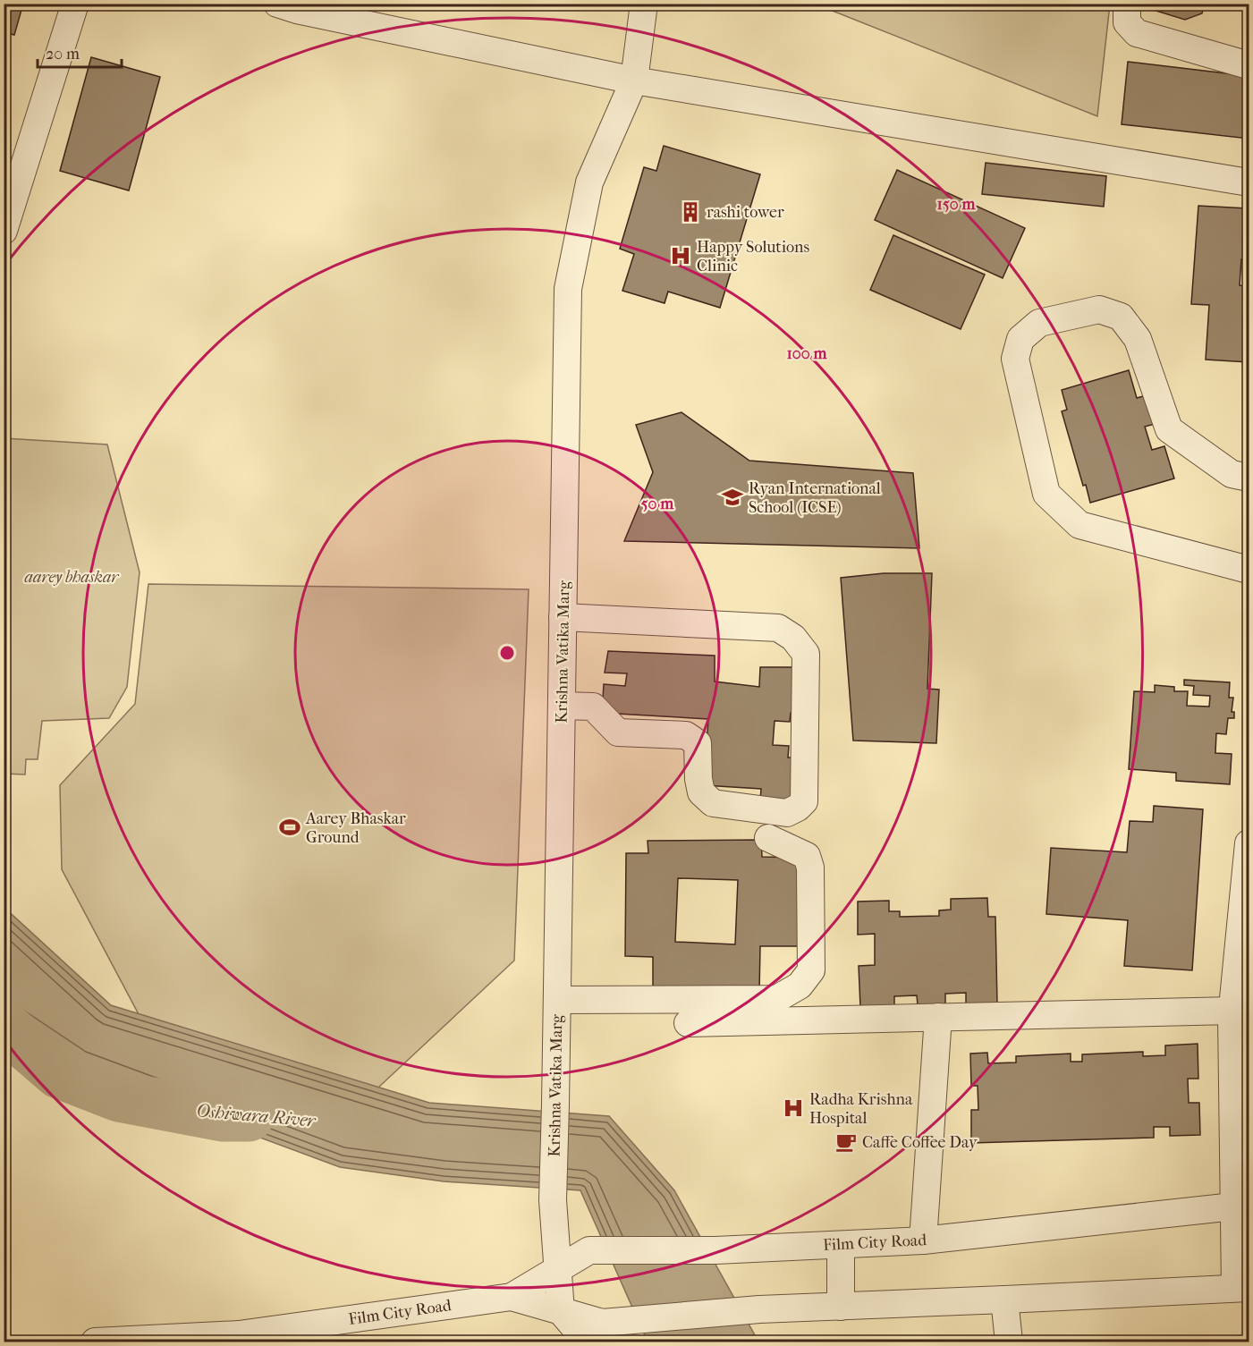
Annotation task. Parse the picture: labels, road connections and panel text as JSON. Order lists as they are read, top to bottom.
{
  "streets": {
    "street": ["Krishna Vatika Marg", "Film City Road"]
  },
  "crossings": [
    ["Krishna Vatika Marg", "Film City Road"]
  ],
  "water": ["Oshiwara River"],
  "parks": ["aarey bhaskar"],
  "places": {
    "building": ["rashi tower"],
    "hospital": ["Happy Solutions Clinic", "Radha Krishna Hospital"],
    "school or university": ["Ryan International School (ICSE)"],
    "sports": ["Aarey Bhaskar Ground"],
    "cafe": ["Caffe Coffee Day"]
  },
  "scale_bar": "20 m",
  "rings": ["150 m", "100 m", "50 m"]
}
